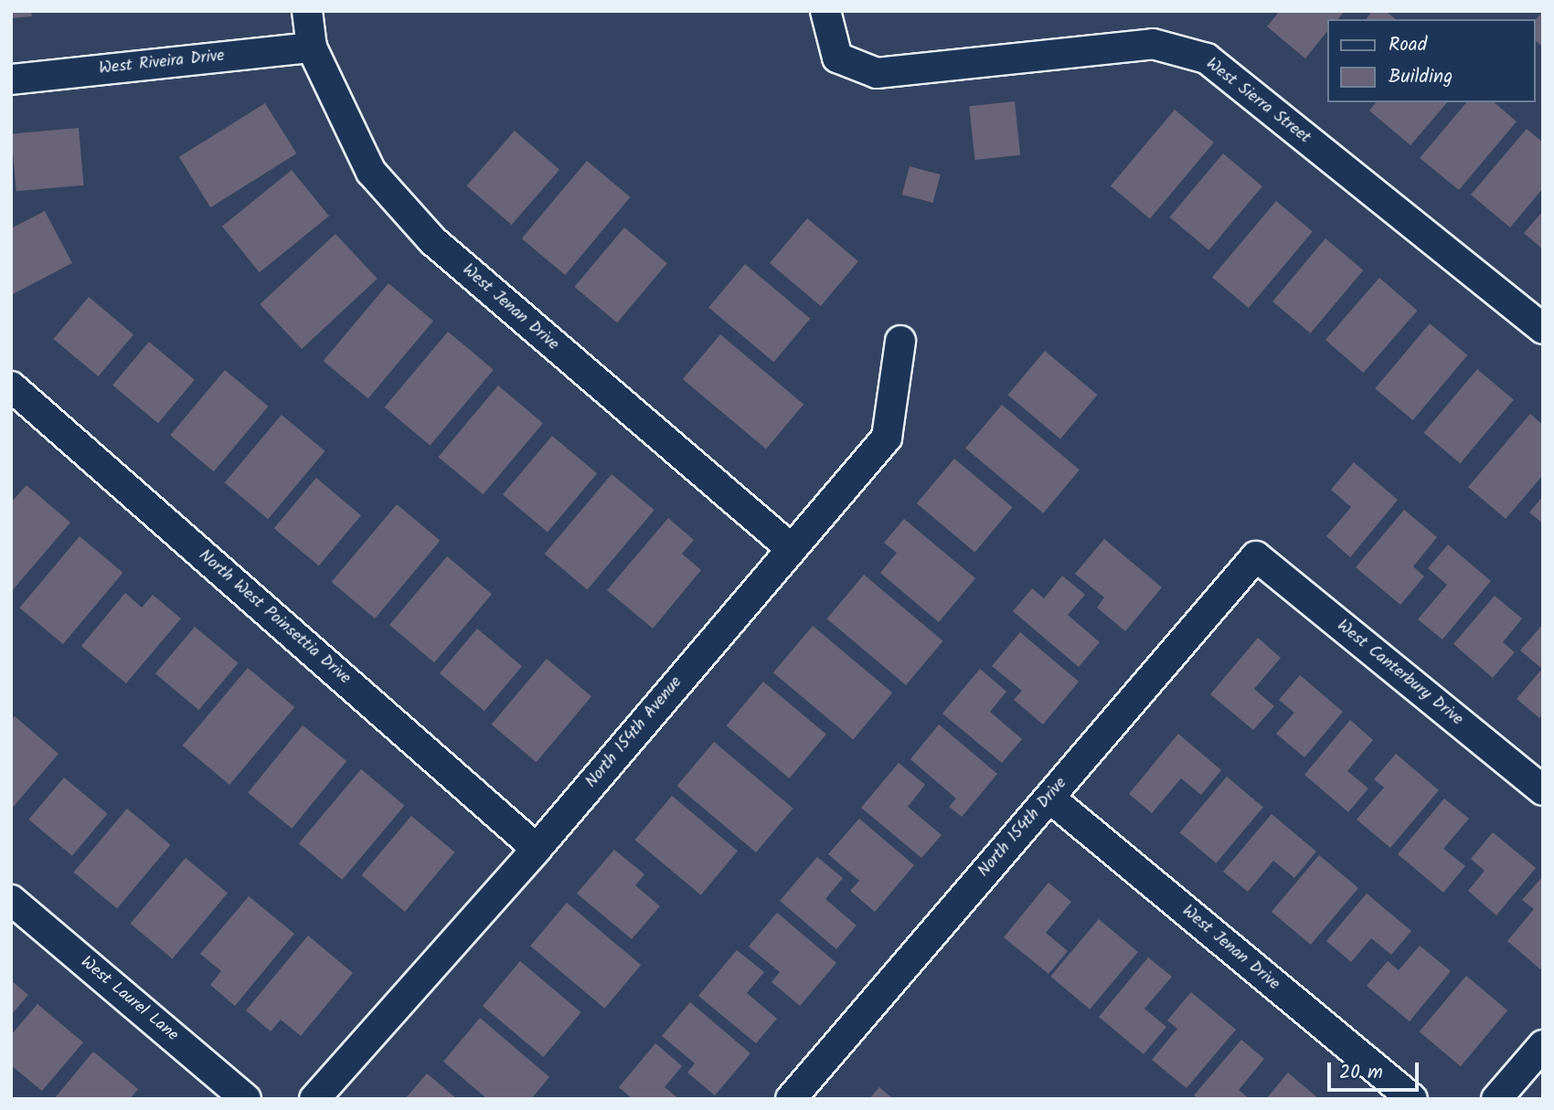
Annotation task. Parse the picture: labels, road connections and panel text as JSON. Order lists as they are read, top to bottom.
{
  "streets": {
    "street": [
      "West Riveira Drive",
      "West Sierra Street",
      "West Jenan Drive",
      "North West Poinsettia Drive",
      "West Canterbury Drive",
      "North 154th Avenue",
      "North 154th Drive",
      "West Laurel Lane"
    ]
  },
  "crossings": [
    ["West Riveira Drive", "West Jenan Drive"],
    ["West Jenan Drive", "North 154th Avenue"],
    ["West Jenan Drive", "North 154th Drive"],
    ["North West Poinsettia Drive", "North 154th Avenue"],
    ["West Canterbury Drive", "North 154th Drive"]
  ],
  "legend": ["Road", "Building"],
  "scale_bar": "20 m"
}
